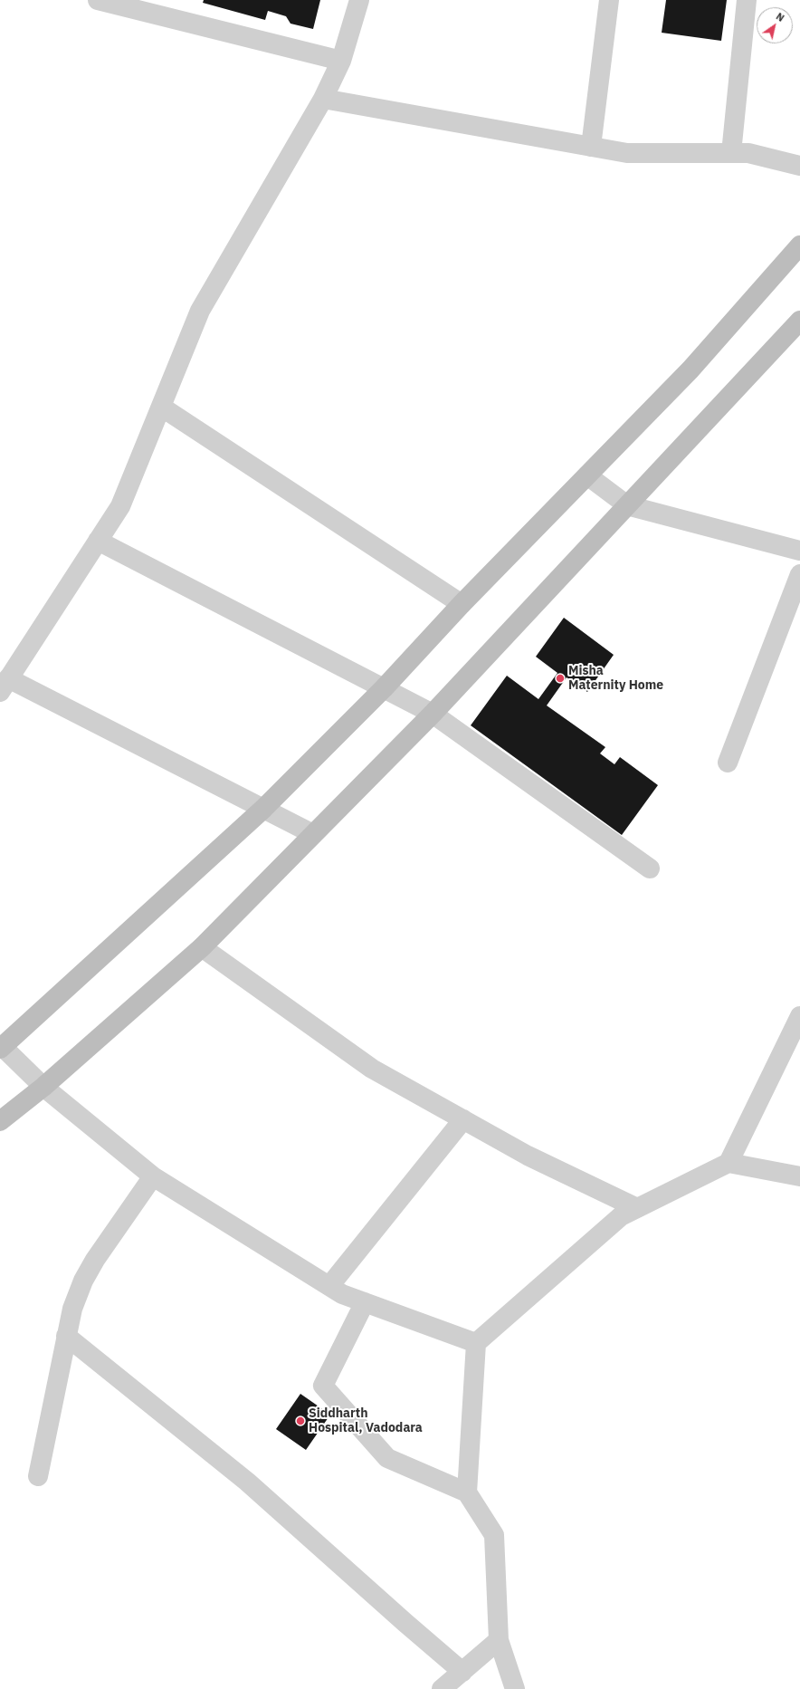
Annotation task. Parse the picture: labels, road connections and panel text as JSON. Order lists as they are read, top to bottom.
{
  "places": ["Misha Maternity Home", "Siddharth Hospital, Vadodara"],
  "north": "top right"
}
